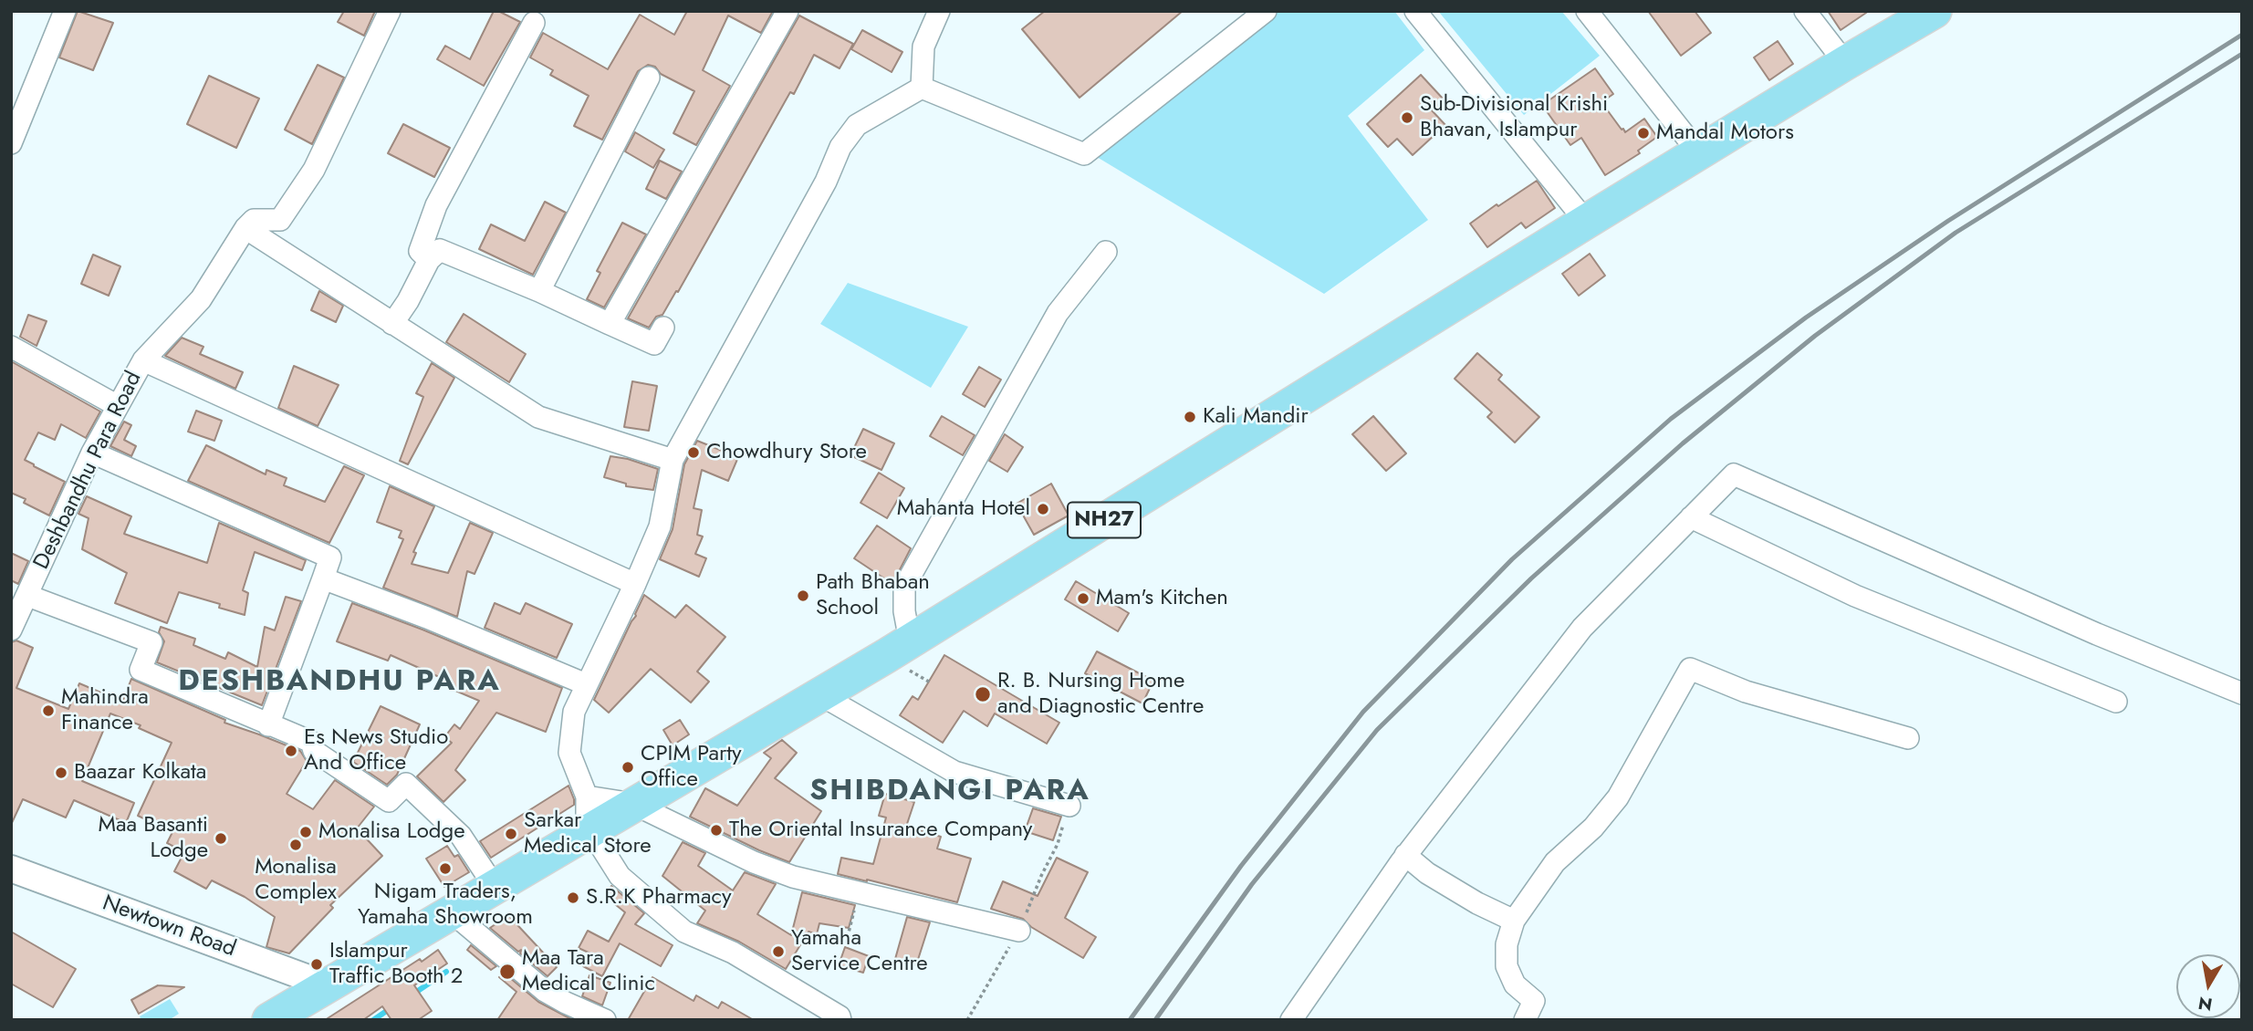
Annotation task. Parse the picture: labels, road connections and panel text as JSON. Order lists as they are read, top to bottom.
{
  "streets": {
    "main road": ["NH27"],
    "street": ["Deshbandhu Para Road", "Newtown Road"]
  },
  "crossings": [
    ["NH27", "Newtown Road"]
  ],
  "districts": ["DESHBANDHU PARA", "SHIBDANGI PARA"],
  "places": [
    "Sub-Divisional Krishi Bhavan, Islampur",
    "Mandal Motors",
    "Kali Mandir",
    "Chowdhury Store",
    "Mahanta Hotel",
    "Path Bhaban School",
    "Mam's Kitchen",
    "R. B. Nursing Home and Diagnostic Centre",
    "Mahindra Finance",
    "Es News Studio And Office",
    "CPIM Party Office",
    "Baazar Kolkata",
    "The Oriental Insurance Company",
    "Monalisa Lodge",
    "Sarkar Medical Store",
    "Maa Basanti Lodge",
    "Monalisa Complex",
    "Nigam Traders, Yamaha Showroom",
    "S.R.K Pharmacy",
    "Yamaha Service Centre",
    "Islampur Traffic Booth 2",
    "Maa Tara Medical Clinic"
  ],
  "north": "bottom"
}
